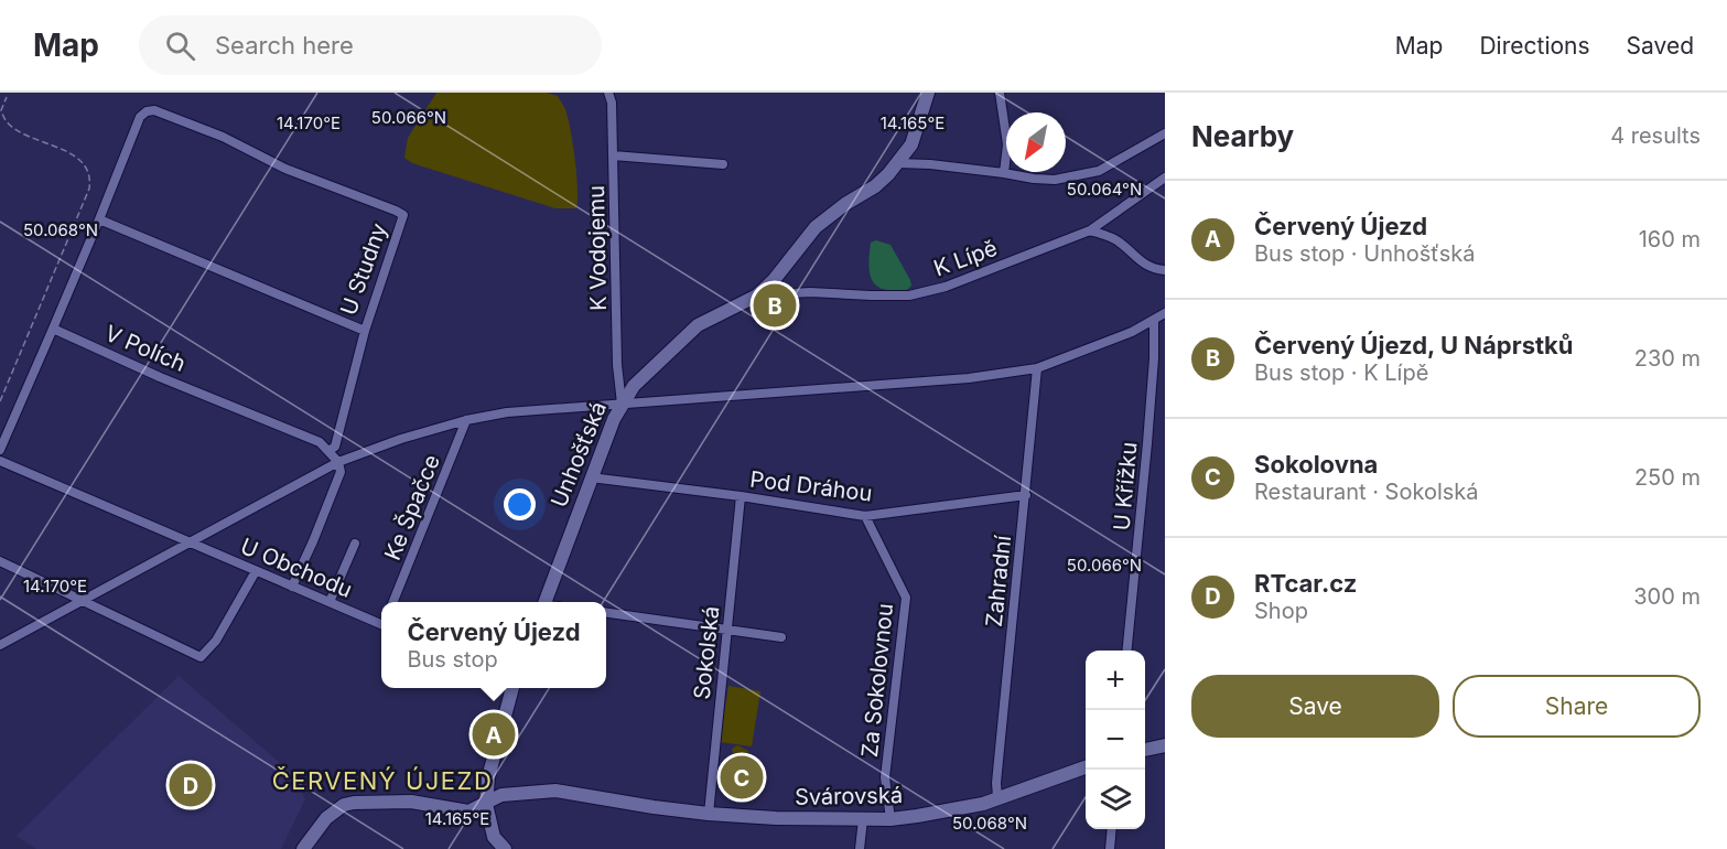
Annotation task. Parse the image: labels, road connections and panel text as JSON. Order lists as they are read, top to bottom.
{
  "streets": {
    "street": [
      "K Vodojemu",
      "K Lípě",
      "U Studny",
      "V Polích",
      "Unhošťská",
      "Pod Dráhou",
      "U Křížku",
      "Ke Špačce",
      "U Obchodu",
      "Zahradní",
      "Sokolská",
      "Za Sokolovnou",
      "Svárovská"
    ]
  },
  "crossings": [
    ["K Vodojemu", "Unhošťská"],
    ["K Lípě", "Unhošťská"],
    ["U Studny", "V Polích"],
    ["Unhošťská", "Pod Dráhou"],
    ["Pod Dráhou", "Zahradní"],
    ["Pod Dráhou", "Sokolská"],
    ["Pod Dráhou", "Za Sokolovnou"],
    ["Zahradní", "Svárovská"],
    ["Sokolská", "Svárovská"],
    ["Za Sokolovnou", "Svárovská"]
  ],
  "districts": ["ČERVENÝ ÚJEZD"],
  "north": "bottom left",
  "page": {
    "header": "Map",
    "search": "Search here",
    "nav": ["Map", "Directions", "Saved"],
    "heading": ["Nearby", "4 results"],
    "list": [
      {
        "mark": "A",
        "name": "Červený Újezd",
        "note": "Bus stop · Unhošťská",
        "value": "160 m"
      },
      {
        "mark": "B",
        "name": "Červený Újezd, U Náprstků",
        "note": "Bus stop · K Lípě",
        "value": "230 m"
      },
      {
        "mark": "C",
        "name": "Sokolovna",
        "note": "Restaurant · Sokolská",
        "value": "250 m"
      },
      {
        "mark": "D",
        "name": "RTcar.cz",
        "note": "Shop",
        "value": "300 m"
      }
    ],
    "pins": [
      "B",
      "A",
      "C",
      "D"
    ],
    "popup": ["Červený Újezd", "Bus stop"],
    "map_buttons": ["+", "−"],
    "buttons": ["Save", "Share"]
  },
  "coordinates": [
    "50.066°N",
    "14.170°E",
    "14.165°E",
    "50.064°N",
    "50.068°N"
  ]
}
